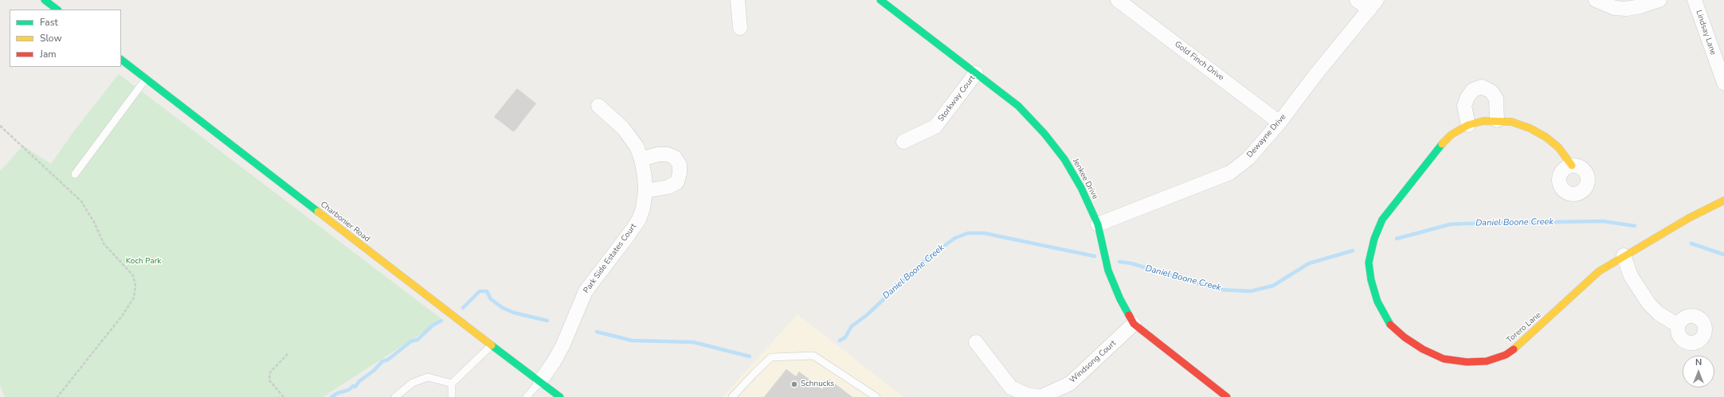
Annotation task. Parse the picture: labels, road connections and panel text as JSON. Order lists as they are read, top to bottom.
{
  "streets": {
    "street": [
      "Lindsay Lane",
      "Gold Finch Drive",
      "Storkway Court",
      "Dewayne Drive",
      "Jenkee Drive",
      "Charbonier Road",
      "Park Side Estates Court",
      "Torero Lane",
      "Windsong Court"
    ]
  },
  "crossings": [
    ["Gold Finch Drive", "Dewayne Drive"],
    ["Storkway Court", "Jenkee Drive"],
    ["Dewayne Drive", "Jenkee Drive"],
    ["Jenkee Drive", "Windsong Court"],
    ["Charbonier Road", "Park Side Estates Court"]
  ],
  "water": ["Daniel Boone Creek"],
  "parks": ["Koch Park"],
  "places": ["Schnucks"],
  "legend": ["Fast", "Slow", "Jam"],
  "north": "top"
}
